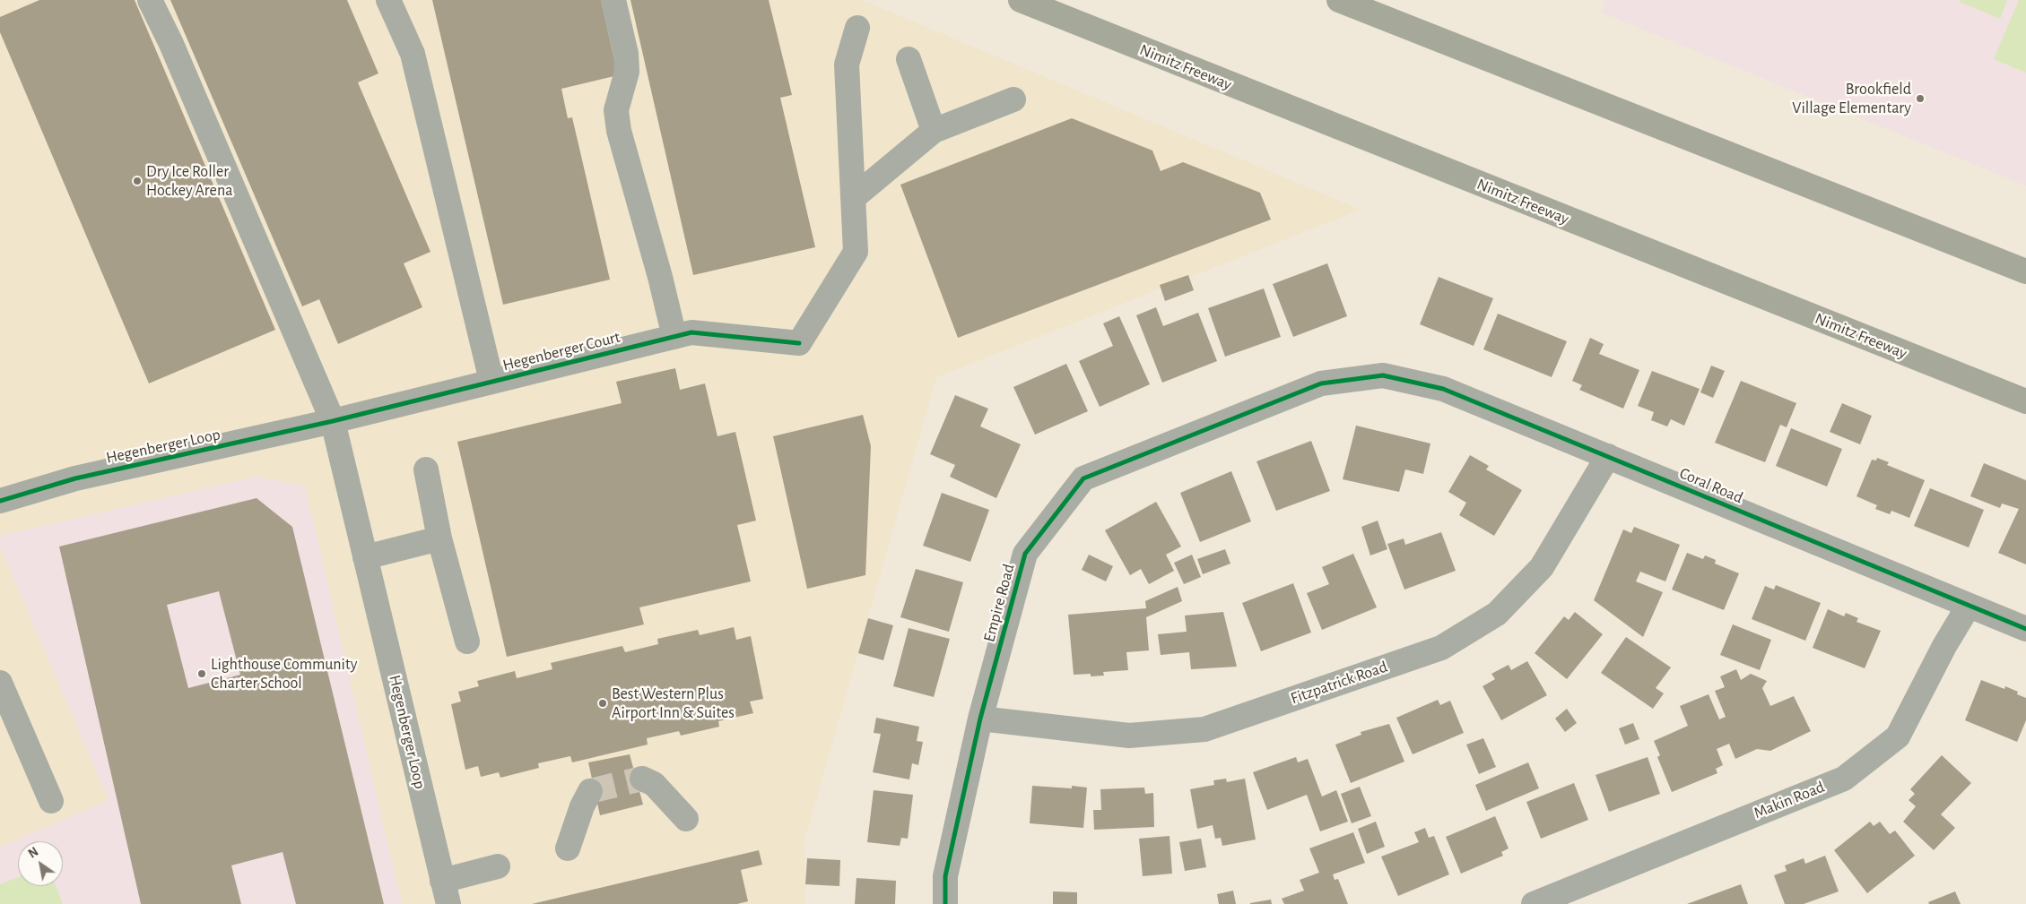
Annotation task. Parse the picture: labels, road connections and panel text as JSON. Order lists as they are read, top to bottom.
{
  "streets": {
    "highway": ["Nimitz Freeway"],
    "street": [
      "Hegenberger Court",
      "Hegenberger Loop",
      "Coral Road",
      "Empire Road",
      "Fitzpatrick Road",
      "Makin Road"
    ]
  },
  "crossings": [
    ["Hegenberger Court", "Hegenberger Loop"],
    ["Coral Road", "Empire Road"],
    ["Coral Road", "Fitzpatrick Road"],
    ["Coral Road", "Makin Road"],
    ["Empire Road", "Fitzpatrick Road"]
  ],
  "places": [
    "Brookfield Village Elementary",
    "Dry Ice Roller Hockey Arena",
    "Lighthouse Community Charter School",
    "Best Western Plus Airport Inn & Suites"
  ],
  "north": "top left"
}
